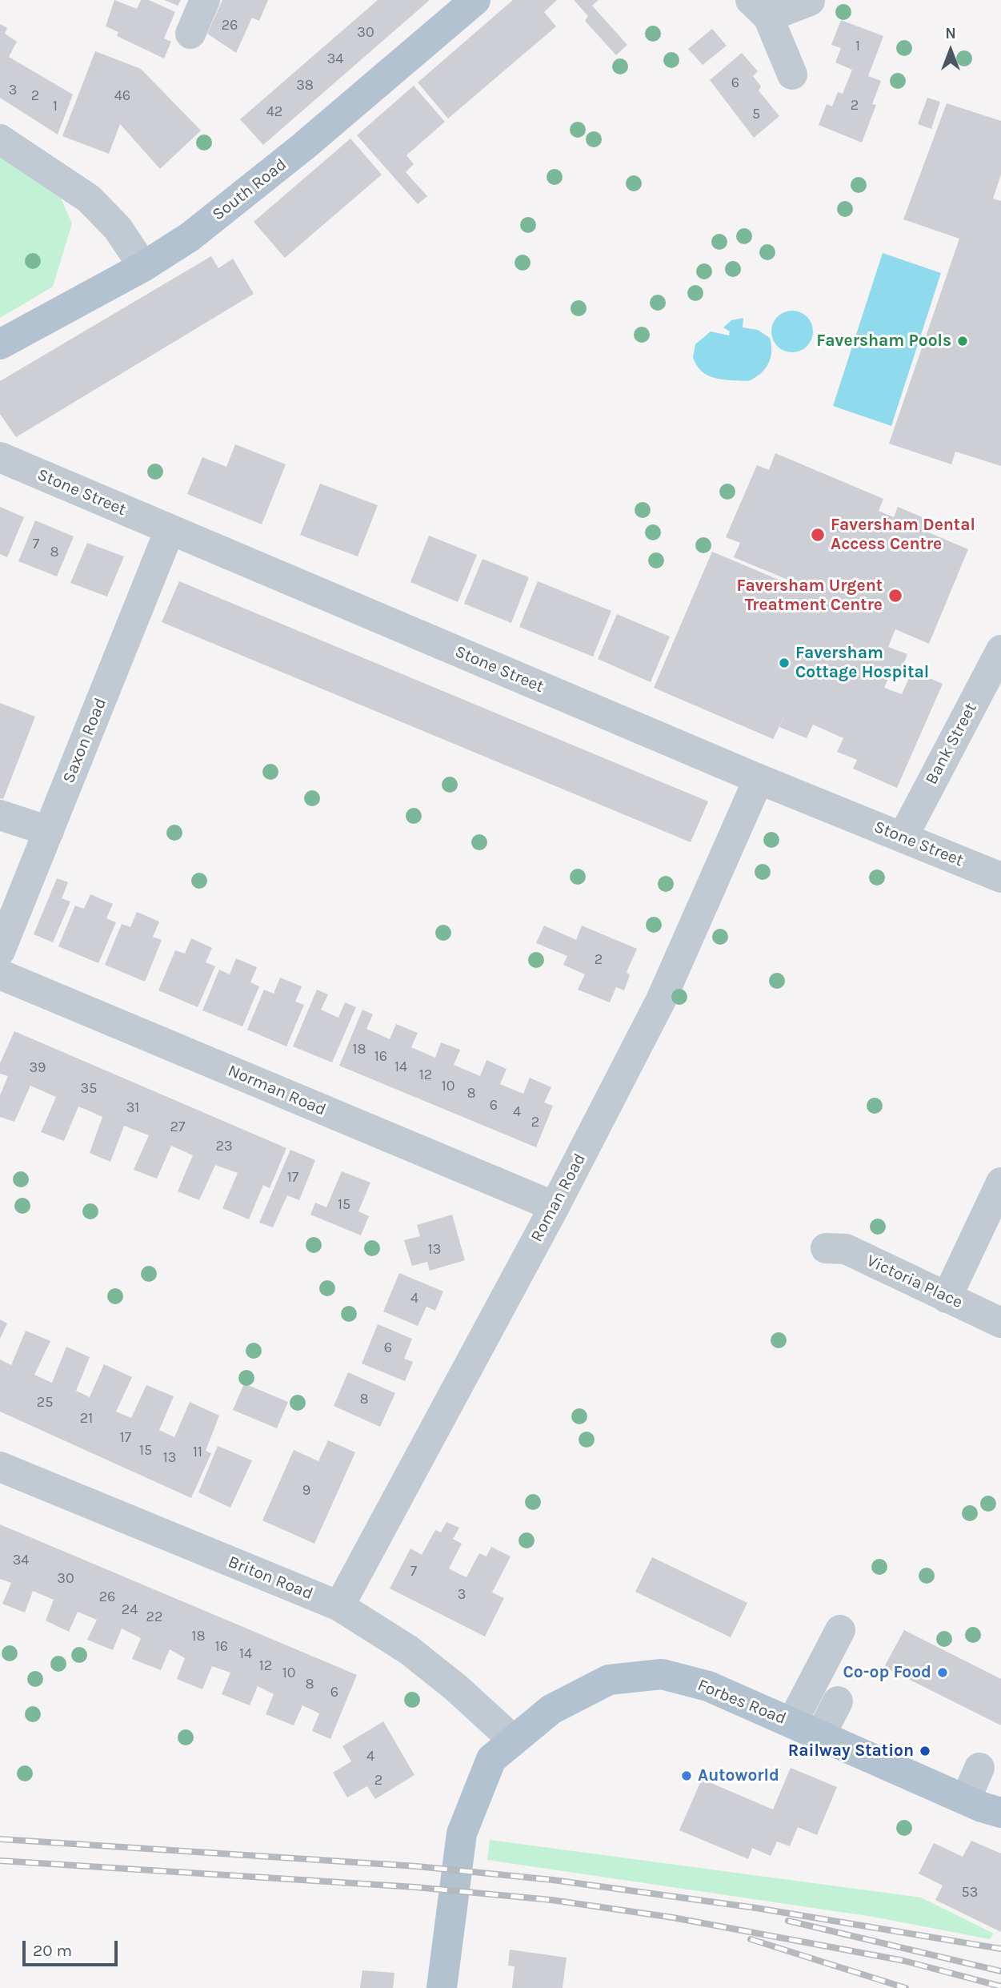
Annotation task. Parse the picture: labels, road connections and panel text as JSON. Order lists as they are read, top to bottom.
{
  "streets": {
    "main road": ["South Road", "Forbes Road"],
    "street": [
      "Stone Street",
      "Saxon Road",
      "Bank Street",
      "Norman Road",
      "Roman Road",
      "Victoria Place",
      "Briton Road"
    ]
  },
  "crossings": [
    ["Stone Street", "Saxon Road"],
    ["Stone Street", "Bank Street"],
    ["Stone Street", "Roman Road"],
    ["Norman Road", "Roman Road"],
    ["Roman Road", "Briton Road"],
    ["Briton Road", "Forbes Road"]
  ],
  "places": [
    "Faversham Pools",
    "Faversham Dental Access Centre",
    "Faversham Urgent Treatment Centre",
    "Faversham Cottage Hospital",
    "Co-op Food",
    "Railway Station",
    "Autoworld"
  ],
  "house_numbers": [
    "26",
    "30",
    "1",
    "34",
    "6",
    "38",
    "3",
    "2",
    "46",
    "2",
    "1",
    "42",
    "5",
    "7",
    "8",
    "2",
    "18",
    "16",
    "14",
    "39",
    "12",
    "10",
    "35",
    "8",
    "6",
    "31",
    "4",
    "2",
    "27",
    "23",
    "17",
    "15",
    "13",
    "4",
    "6",
    "8",
    "25",
    "21",
    "17",
    "15",
    "11",
    "13",
    "9",
    "34",
    "7",
    "30",
    "3",
    "26",
    "24",
    "22",
    "18",
    "16",
    "14",
    "12",
    "10",
    "8",
    "6",
    "4",
    "2",
    "53"
  ],
  "scale_bar": "20 m",
  "north": "top"
}
